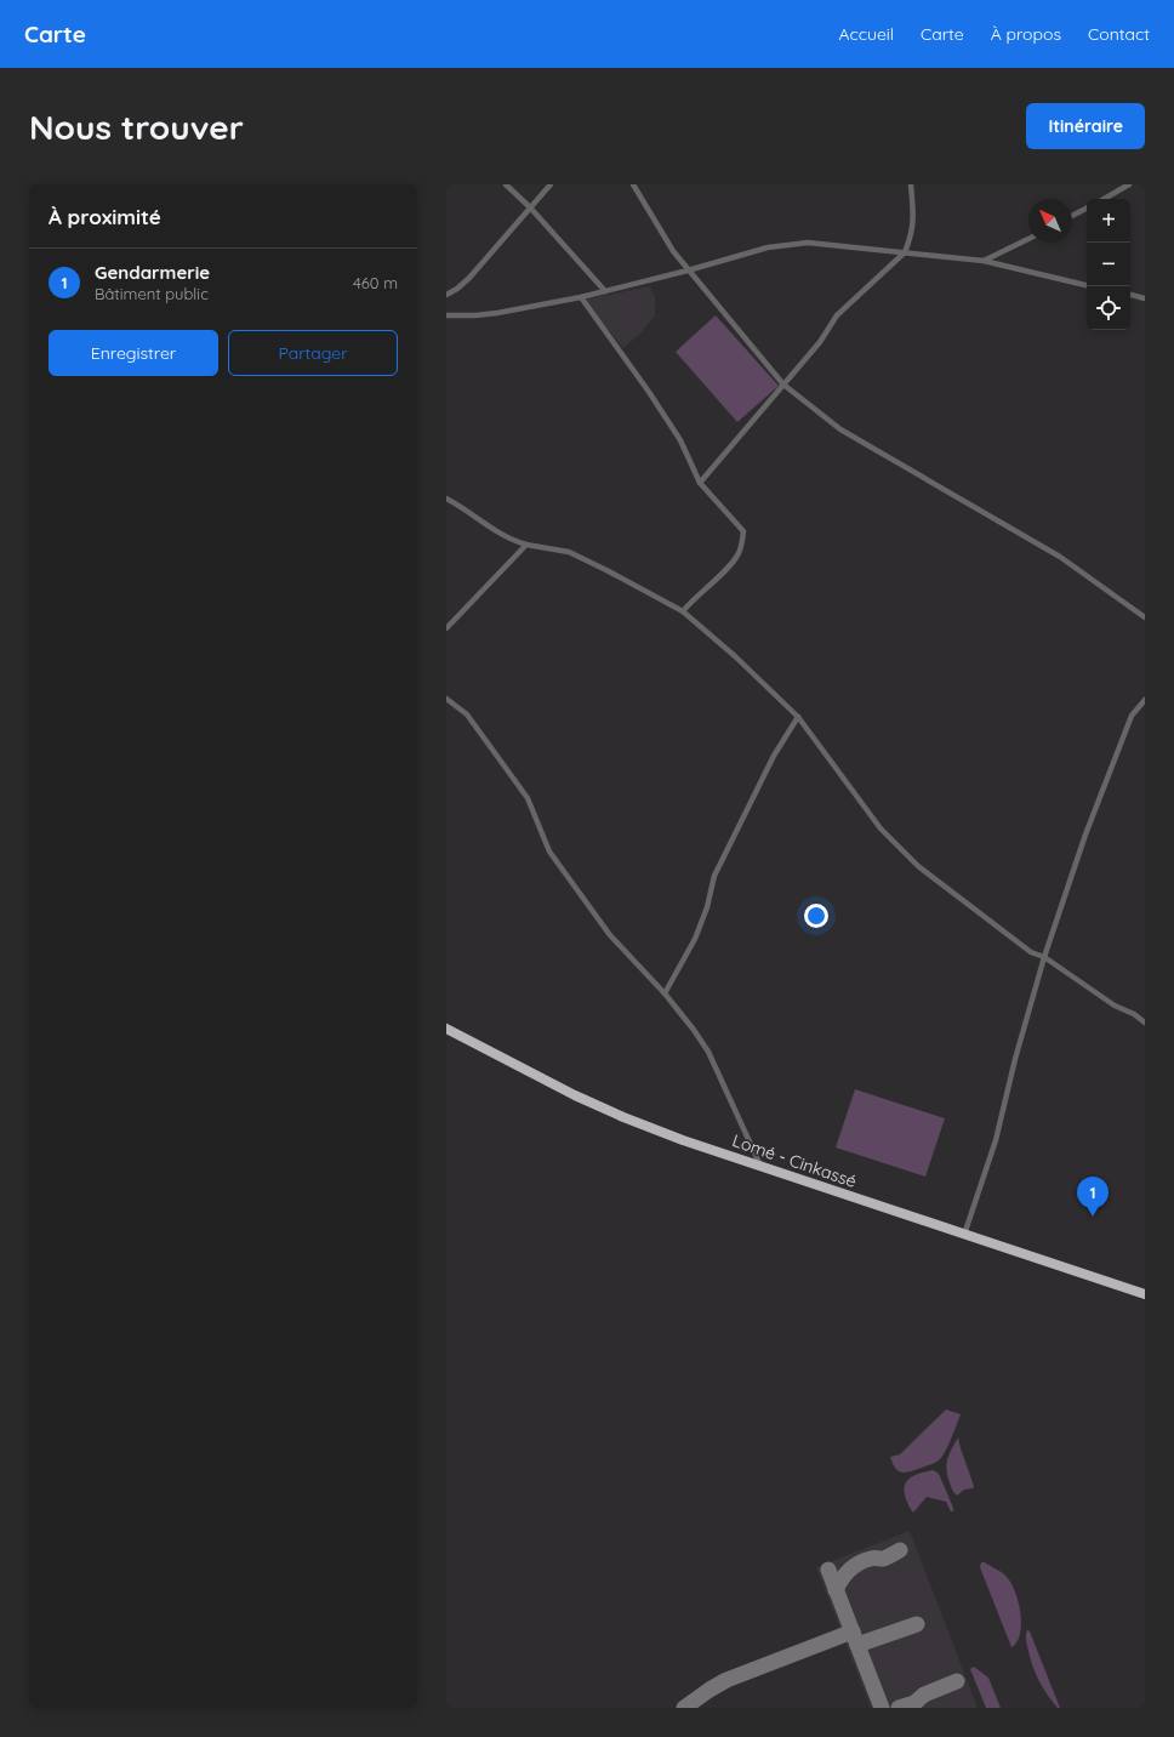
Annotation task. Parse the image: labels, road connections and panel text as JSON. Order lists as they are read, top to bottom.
{
  "streets": {
    "highway": ["Lomé - Cinkassé"]
  },
  "north": "top left",
  "page": {
    "header": "Carte",
    "nav": [
      "Accueil",
      "Carte",
      "À propos",
      "Contact"
    ],
    "buttons": [
      "Itinéraire",
      ["Enregistrer", "Partager"]
    ],
    "title": "Nous trouver",
    "heading": "À proximité",
    "map_buttons": ["+", "−"],
    "list": [
      {
        "mark": "1",
        "name": "Gendarmerie",
        "note": "Bâtiment public",
        "value": "460 m"
      }
    ],
    "pins": "1"
  }
}
